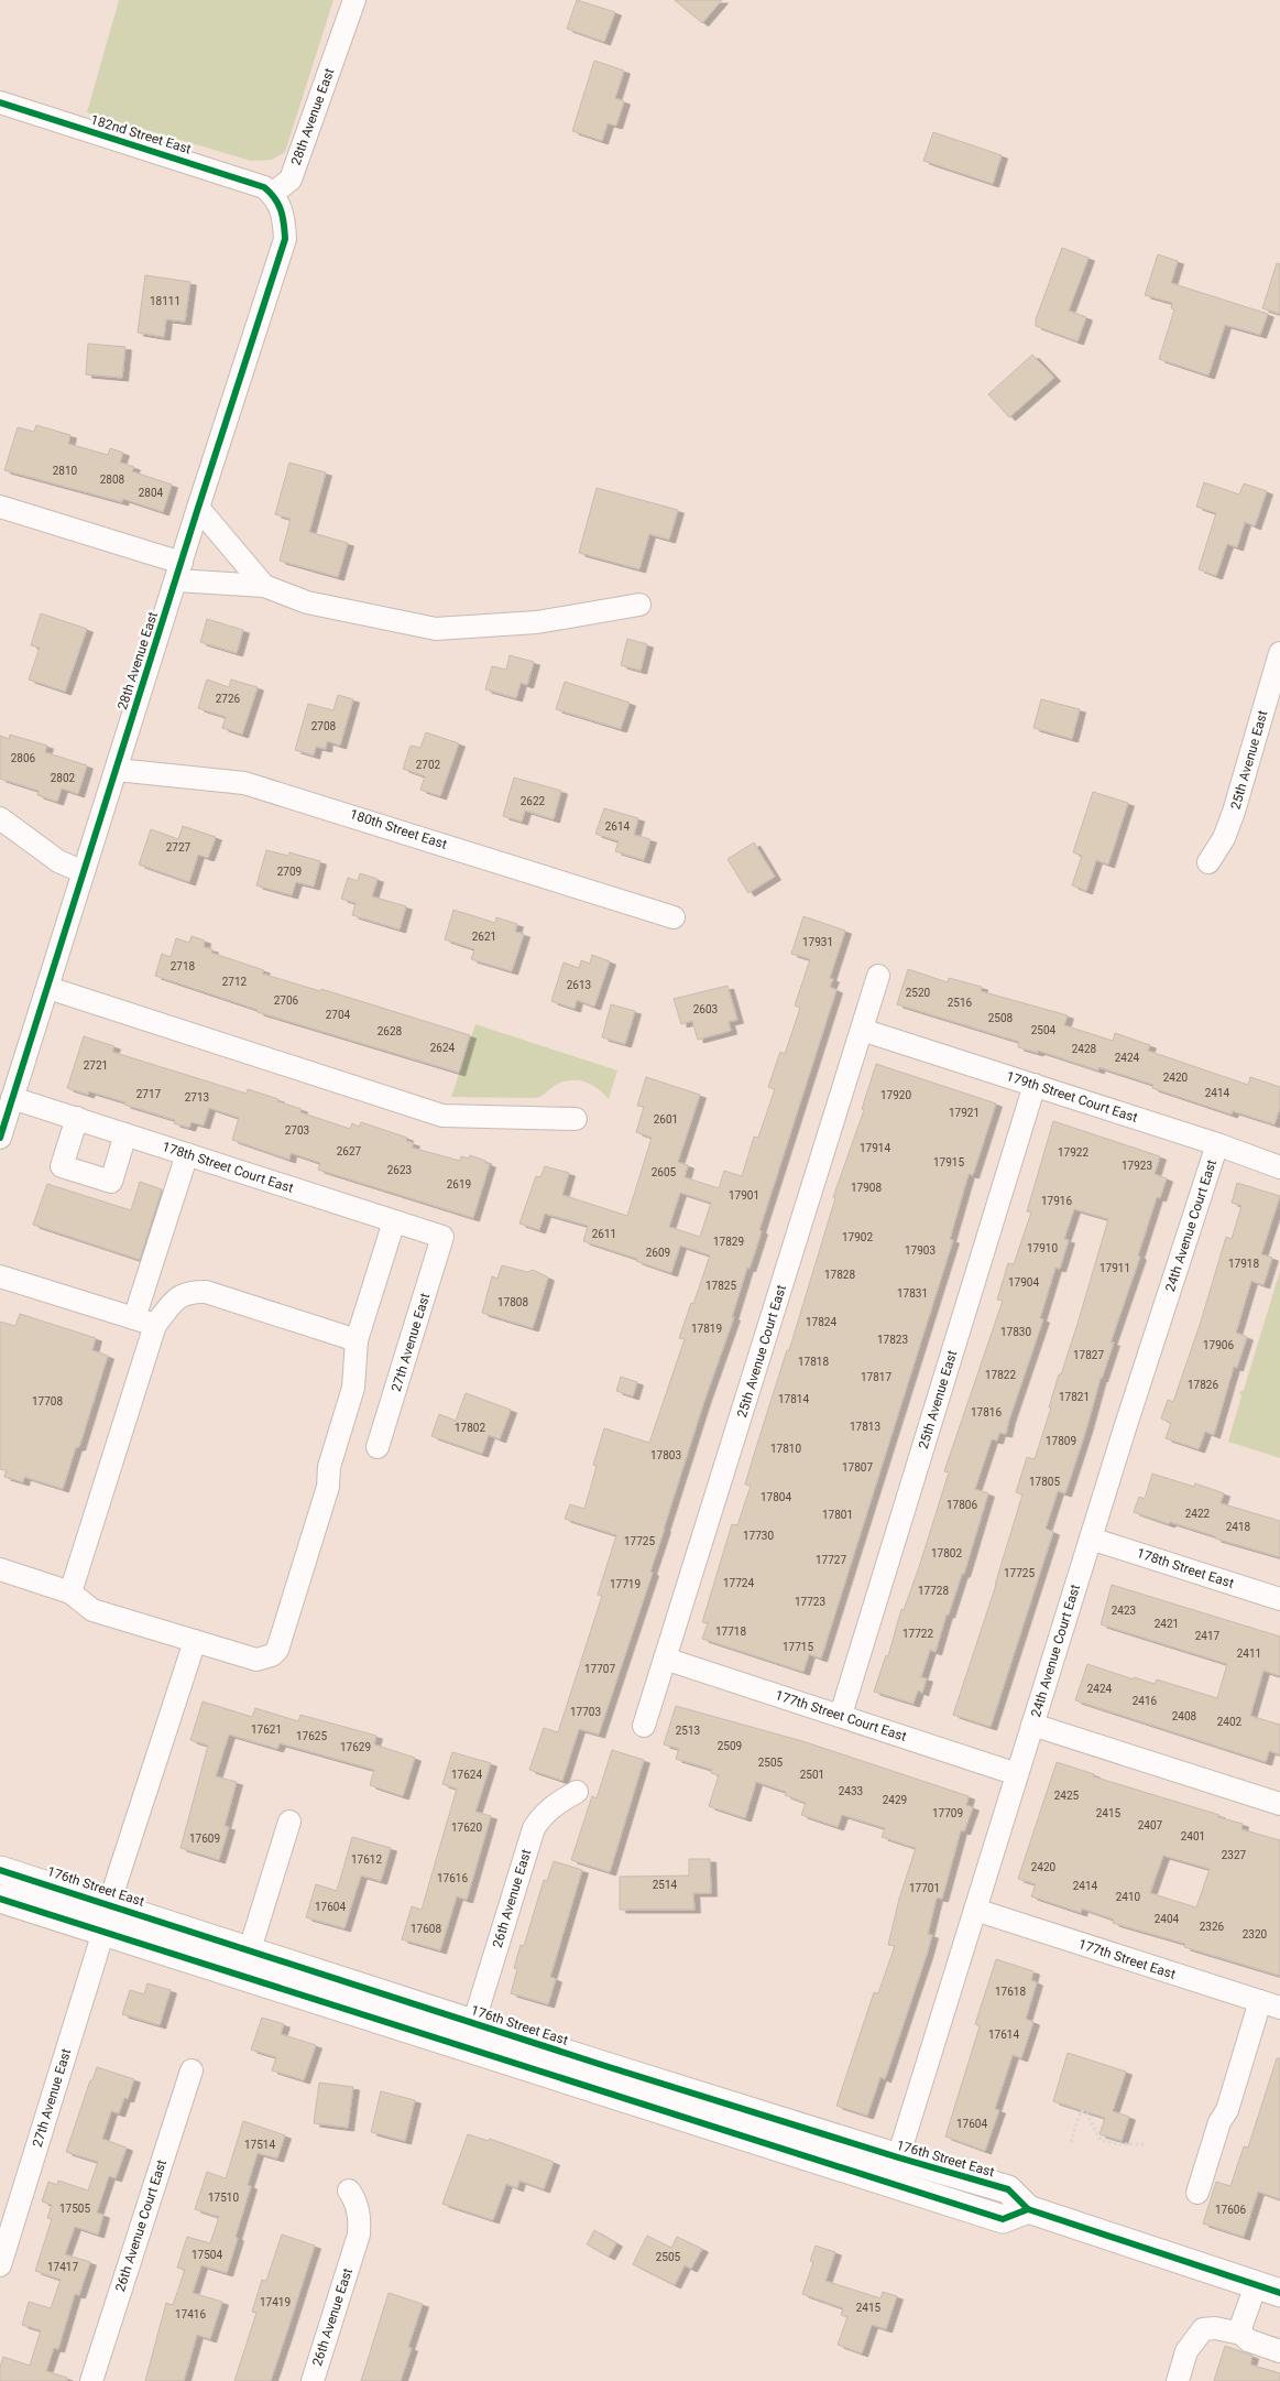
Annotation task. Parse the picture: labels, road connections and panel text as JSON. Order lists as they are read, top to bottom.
{
  "streets": {
    "main road": ["176th Street East"],
    "street": [
      "28th Avenue East",
      "182nd Street East",
      "25th Avenue East",
      "180th Street East",
      "179th Street Court East",
      "178th Street Court East",
      "24th Avenue Court East",
      "27th Avenue East",
      "25th Avenue Court East",
      "178th Street East",
      "177th Street Court East",
      "26th Avenue East",
      "177th Street East",
      "26th Avenue Court East"
    ]
  },
  "crossings": [
    ["28th Avenue East", "182nd Street East"],
    ["28th Avenue East", "180th Street East"],
    ["28th Avenue East", "178th Street Court East"],
    ["25th Avenue East", "179th Street Court East"],
    ["25th Avenue East", "177th Street Court East"],
    ["179th Street Court East", "24th Avenue Court East"],
    ["179th Street Court East", "25th Avenue Court East"],
    ["178th Street Court East", "27th Avenue East"],
    ["24th Avenue Court East", "178th Street East"],
    ["24th Avenue Court East", "177th Street Court East"],
    ["24th Avenue Court East", "176th Street East"],
    ["24th Avenue Court East", "177th Street East"],
    ["25th Avenue Court East", "177th Street Court East"],
    ["176th Street East", "26th Avenue East"]
  ],
  "house_numbers": [
    "18111",
    "2810",
    "2808",
    "2804",
    "2726",
    "2708",
    "2806",
    "2702",
    "2802",
    "2622",
    "2614",
    "2727",
    "2709",
    "2621",
    "17931",
    "2718",
    "2712",
    "2613",
    "2520",
    "2706",
    "2516",
    "2603",
    "2704",
    "2508",
    "2504",
    "2628",
    "2624",
    "2428",
    "2424",
    "2721",
    "2420",
    "2414",
    "2717",
    "17920",
    "2713",
    "17921",
    "2601",
    "2703",
    "17914",
    "2627",
    "17922",
    "17915",
    "17923",
    "2623",
    "2605",
    "2619",
    "17908",
    "17901",
    "17916",
    "2611",
    "17902",
    "17829",
    "17910",
    "17903",
    "2609",
    "17918",
    "17911",
    "17828",
    "17904",
    "17825",
    "17831",
    "17808",
    "17824",
    "17819",
    "17830",
    "17823",
    "17906",
    "17827",
    "17818",
    "17822",
    "17817",
    "17826",
    "17821",
    "17814",
    "17708",
    "17816",
    "17813",
    "17802",
    "17809",
    "17810",
    "17803",
    "17807",
    "17805",
    "17804",
    "17806",
    "2422",
    "17801",
    "2418",
    "17730",
    "17725",
    "17802",
    "17727",
    "17725",
    "17724",
    "17719",
    "17728",
    "17723",
    "2423",
    "2421",
    "17718",
    "17722",
    "2417",
    "17715",
    "2411",
    "17707",
    "2424",
    "2416",
    "17703",
    "2408",
    "2402",
    "17621",
    "2513",
    "17625",
    "2509",
    "17629",
    "2505",
    "17624",
    "2501",
    "2433",
    "2425",
    "2429",
    "17709",
    "2415",
    "2407",
    "17620",
    "2401",
    "17609",
    "2327",
    "17612",
    "2420",
    "17616",
    "2514",
    "2414",
    "17701",
    "2410",
    "17604",
    "2404",
    "2326",
    "17608",
    "2320",
    "17618",
    "17614",
    "17604",
    "17514",
    "17510",
    "17505",
    "17606",
    "17504",
    "2505",
    "17417",
    "17419",
    "2415",
    "17416"
  ]
}
